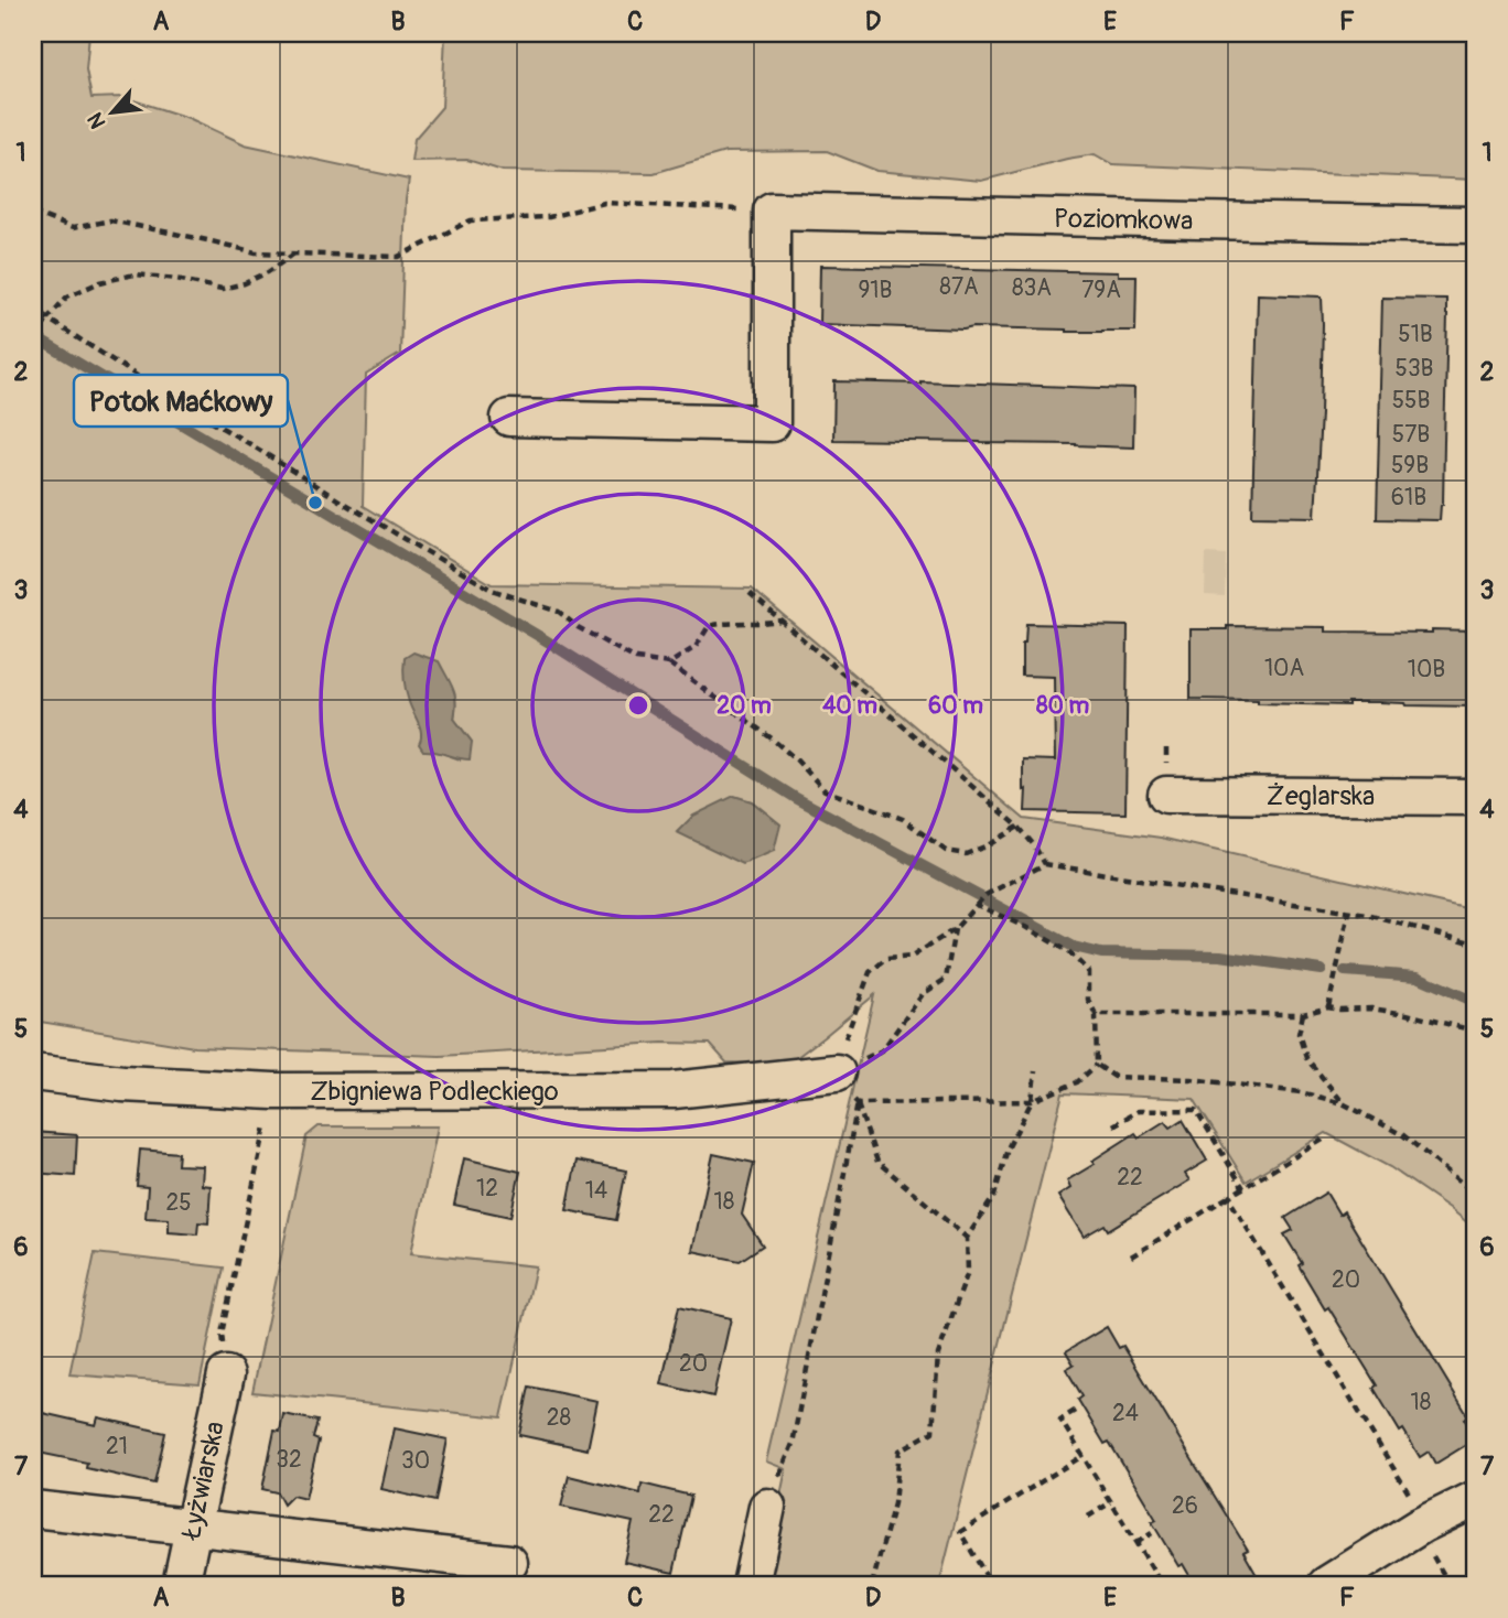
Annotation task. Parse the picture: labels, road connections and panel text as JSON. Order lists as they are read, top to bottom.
{
  "streets": {
    "street": [
      "Poziomkowa",
      "Żeglarska",
      "Zbigniewa Podleckiego",
      "Łyżwiarska"
    ]
  },
  "places": ["Potok Maćkowy"],
  "house_numbers": [
    "87A",
    "83A",
    "91B",
    "79A",
    "51B",
    "53B",
    "55B",
    "57B",
    "59B",
    "61B",
    "10A",
    "10B",
    "22",
    "12",
    "14",
    "18",
    "25",
    "20",
    "20",
    "18",
    "24",
    "28",
    "21",
    "32",
    "30",
    "26",
    "22"
  ],
  "north": "bottom left",
  "grid": {
    "columns": [
      "A",
      "B",
      "C",
      "D",
      "E",
      "F"
    ],
    "rows": [
      "1",
      "2",
      "3",
      "4",
      "5",
      "6",
      "7"
    ]
  },
  "rings": [
    "20 m",
    "40 m",
    "60 m",
    "80 m"
  ]
}
